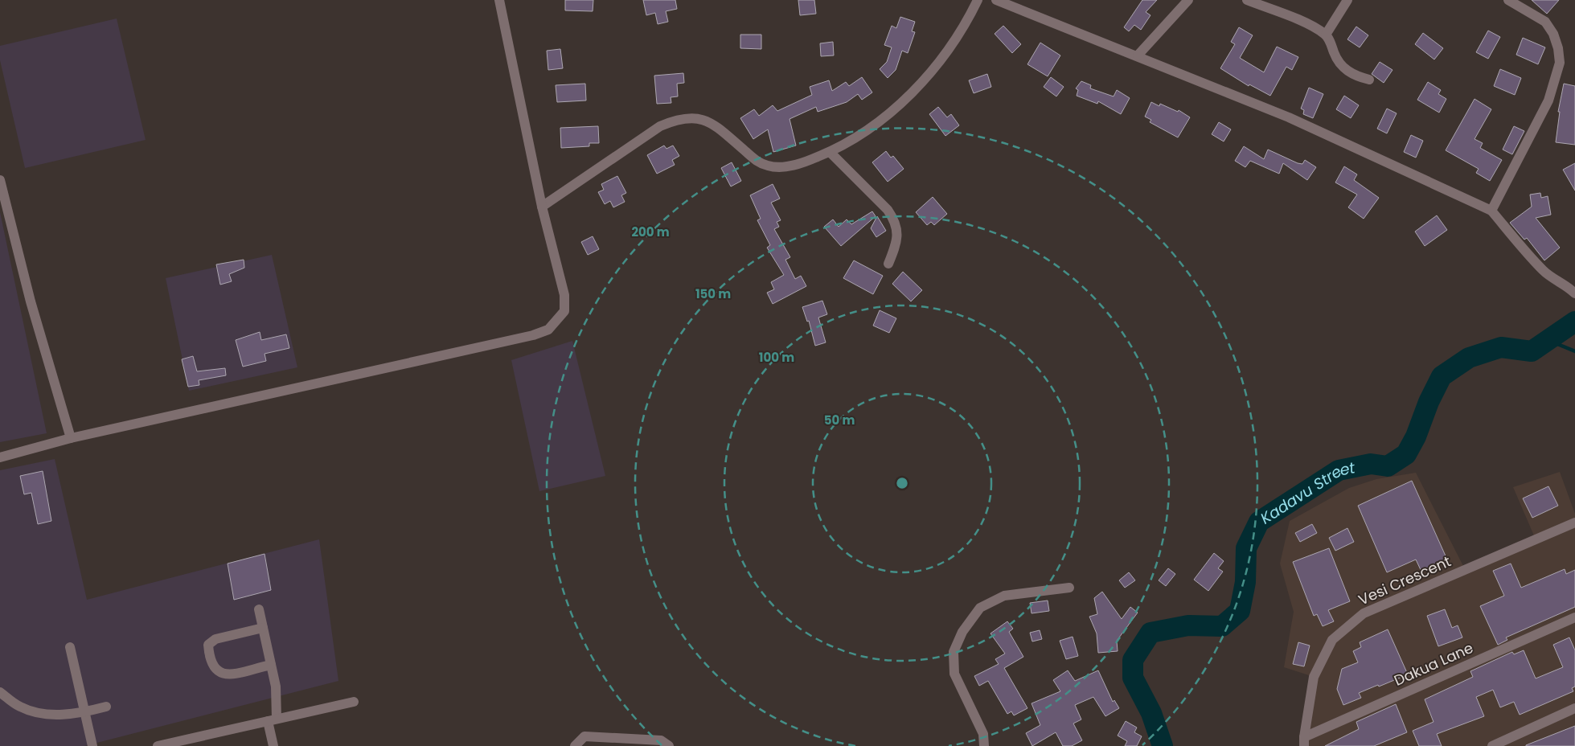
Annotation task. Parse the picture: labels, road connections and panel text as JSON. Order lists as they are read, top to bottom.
{
  "streets": {
    "street": ["Vesi Crescent", "Dakua Lane"]
  },
  "crossings": [
    ["Vesi Crescent", "Dakua Lane"]
  ],
  "water": ["Kadavu Street"],
  "rings": [
    "200 m",
    "150 m",
    "100 m",
    "50 m"
  ]
}
